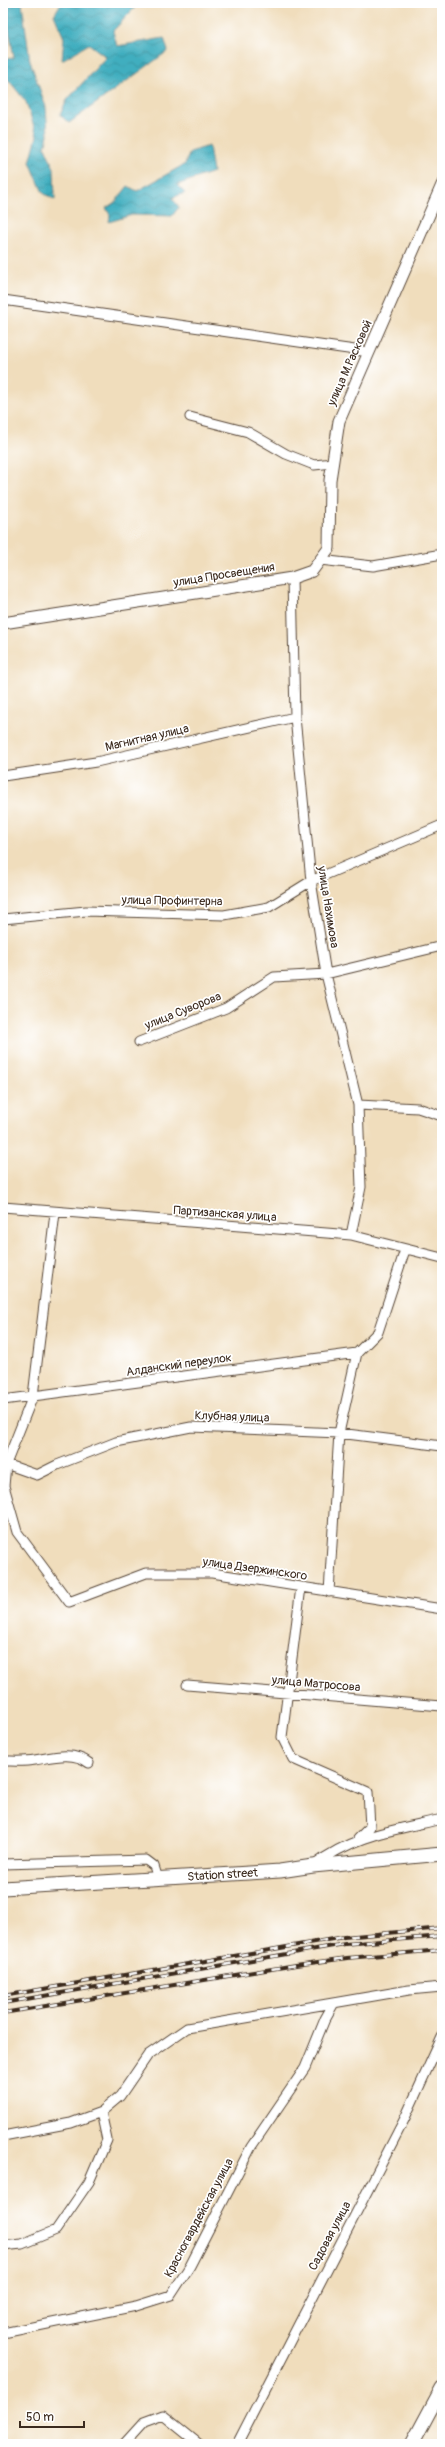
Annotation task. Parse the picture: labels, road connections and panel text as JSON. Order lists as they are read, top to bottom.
{
  "streets": {
    "main road": ["Station street"],
    "street": [
      "улица М.Расковой",
      "улица Просвещения",
      "Магнитная улица",
      "улица Профинтерна",
      "улица Нахимова",
      "улица Суворова",
      "Партизанская улица",
      "Алданский переулок",
      "Клубная улица",
      "улица Дзержинского",
      "улица Матросова",
      "Красногвардейская улица",
      "Садовая улица"
    ]
  },
  "crossings": [
    ["улица М.Расковой", "улица Просвещения"],
    ["улица Просвещения", "улица Нахимова"],
    ["Магнитная улица", "улица Нахимова"],
    ["улица Профинтерна", "улица Нахимова"],
    ["улица Нахимова", "улица Суворова"],
    ["улица Нахимова", "Партизанская улица"],
    ["Клубная улица", "улица Дзержинского"]
  ],
  "scale_bar": "50 m"
}
